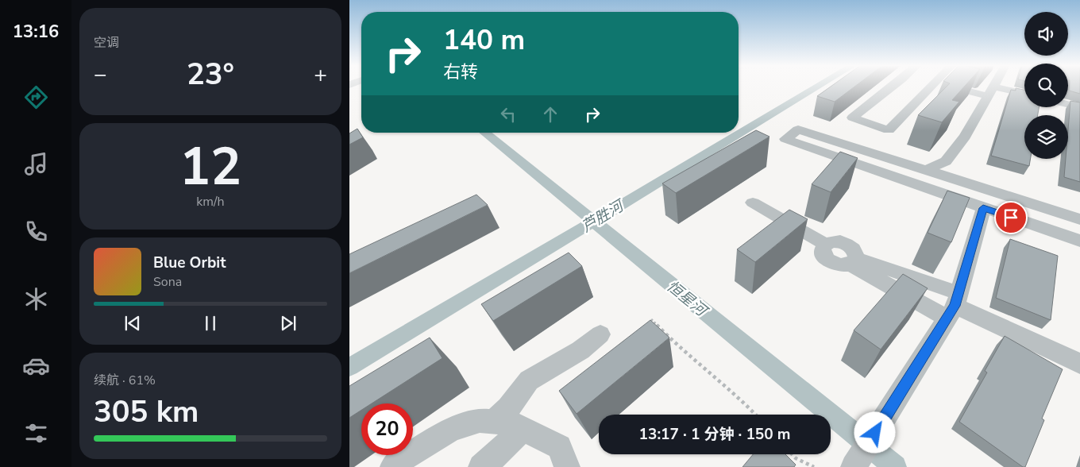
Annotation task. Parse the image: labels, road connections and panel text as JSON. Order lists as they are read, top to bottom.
{
  "water": ["芦胜河", "恒星河"],
  "page": {
    "tabs": "13:16",
    "tile": [
      "空调",
      ["12", "km/h"],
      ["续航 · 61%", "305 km"]
    ],
    "turn": ["140 m", "右转"],
    "heat": ["−", "23°", "+"],
    "song": ["Blue Orbit", "Sona"],
    "limit": "20",
    "trip": "13:17 · 1 分钟 · 150 m"
  }
}
